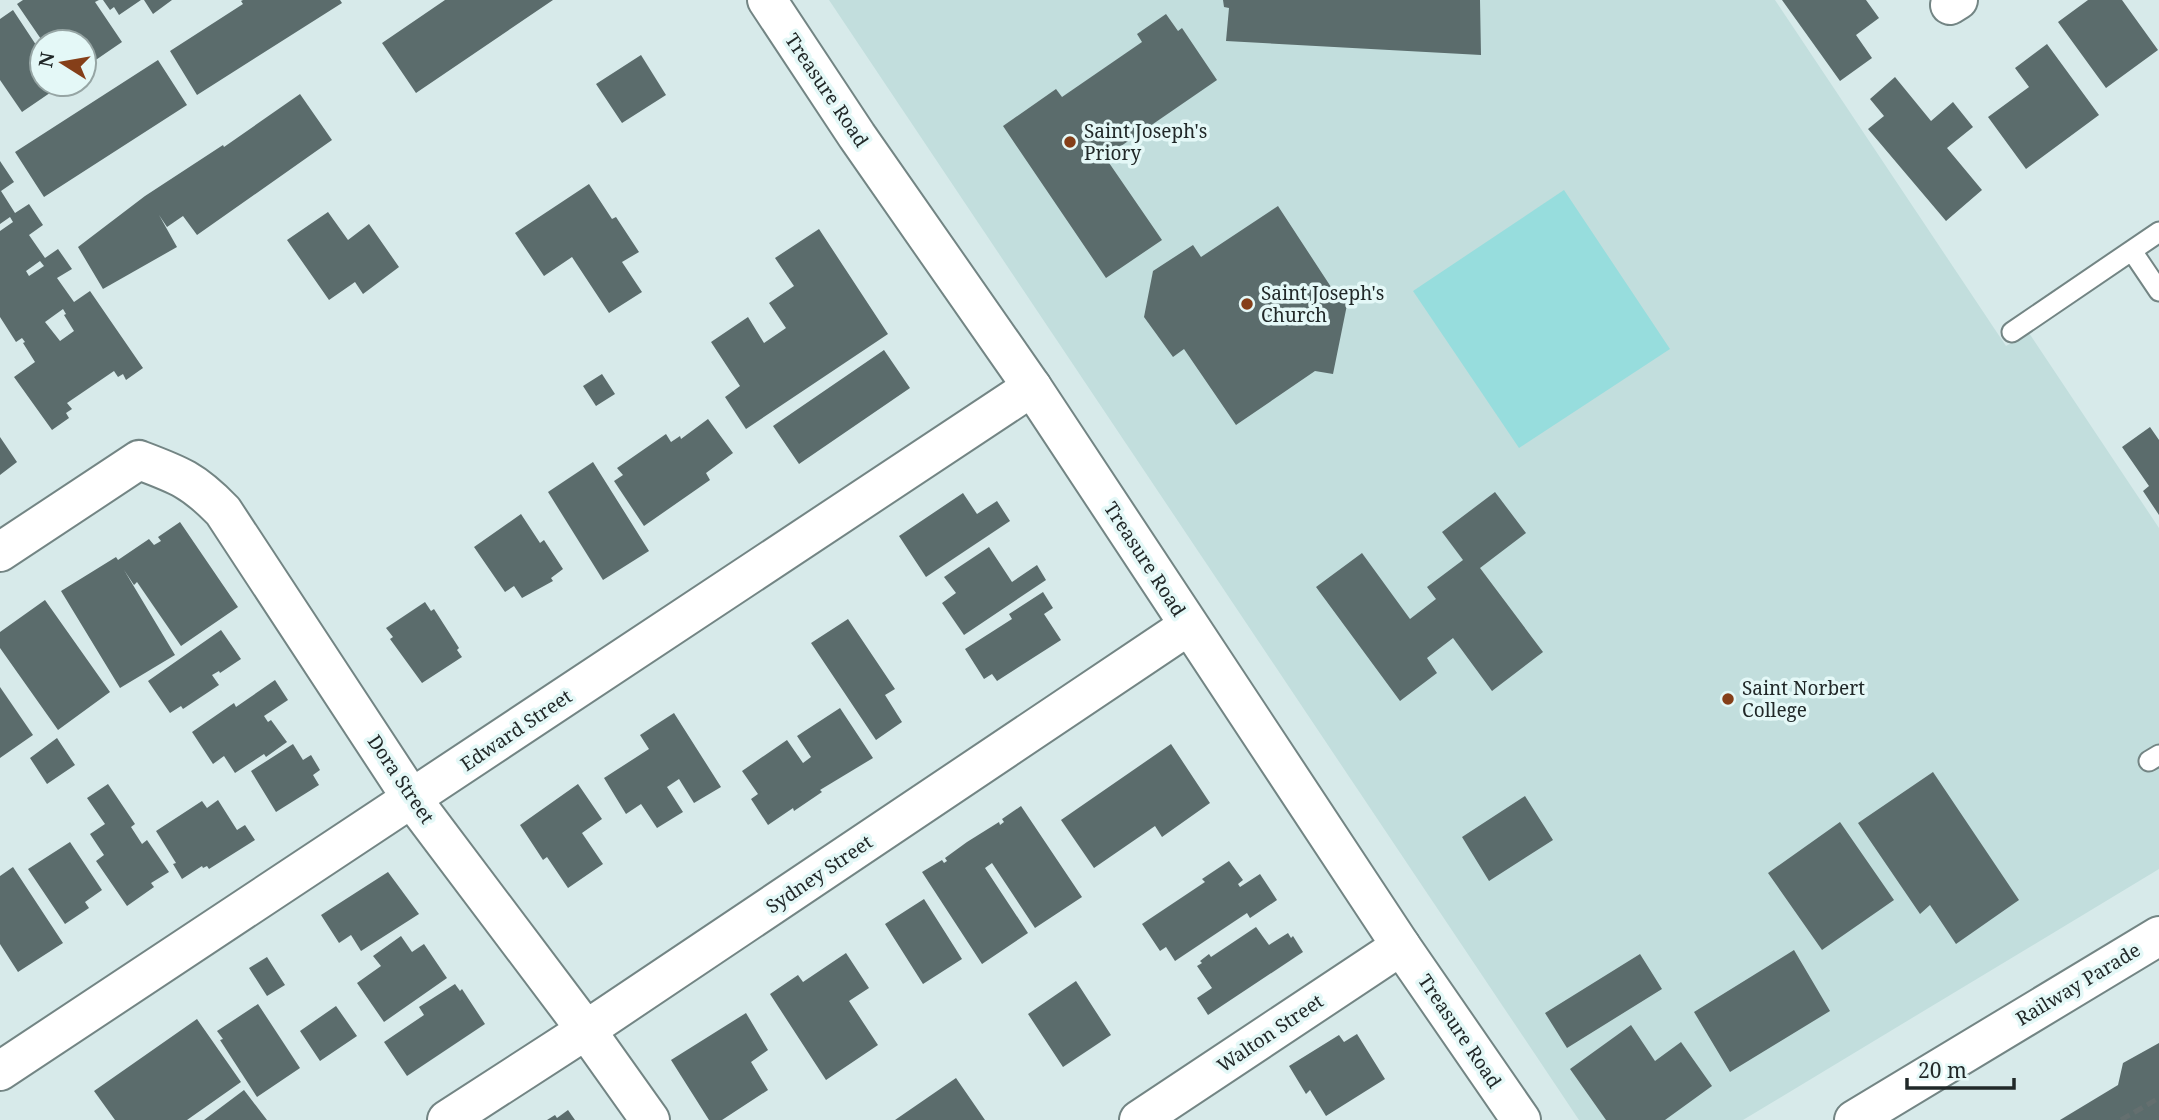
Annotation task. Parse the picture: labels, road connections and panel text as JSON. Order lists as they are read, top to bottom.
{
  "streets": {
    "street": [
      "Treasure Road",
      "Edward Street",
      "Dora Street",
      "Sydney Street",
      "Railway Parade",
      "Walton Street"
    ]
  },
  "crossings": [
    ["Treasure Road", "Edward Street"],
    ["Treasure Road", "Sydney Street"],
    ["Treasure Road", "Walton Street"],
    ["Edward Street", "Dora Street"],
    ["Dora Street", "Sydney Street"]
  ],
  "places": ["Saint Joseph's Priory", "Saint Joseph's Church", "Saint Norbert College"],
  "scale_bar": "20 m",
  "north": "left"
}
